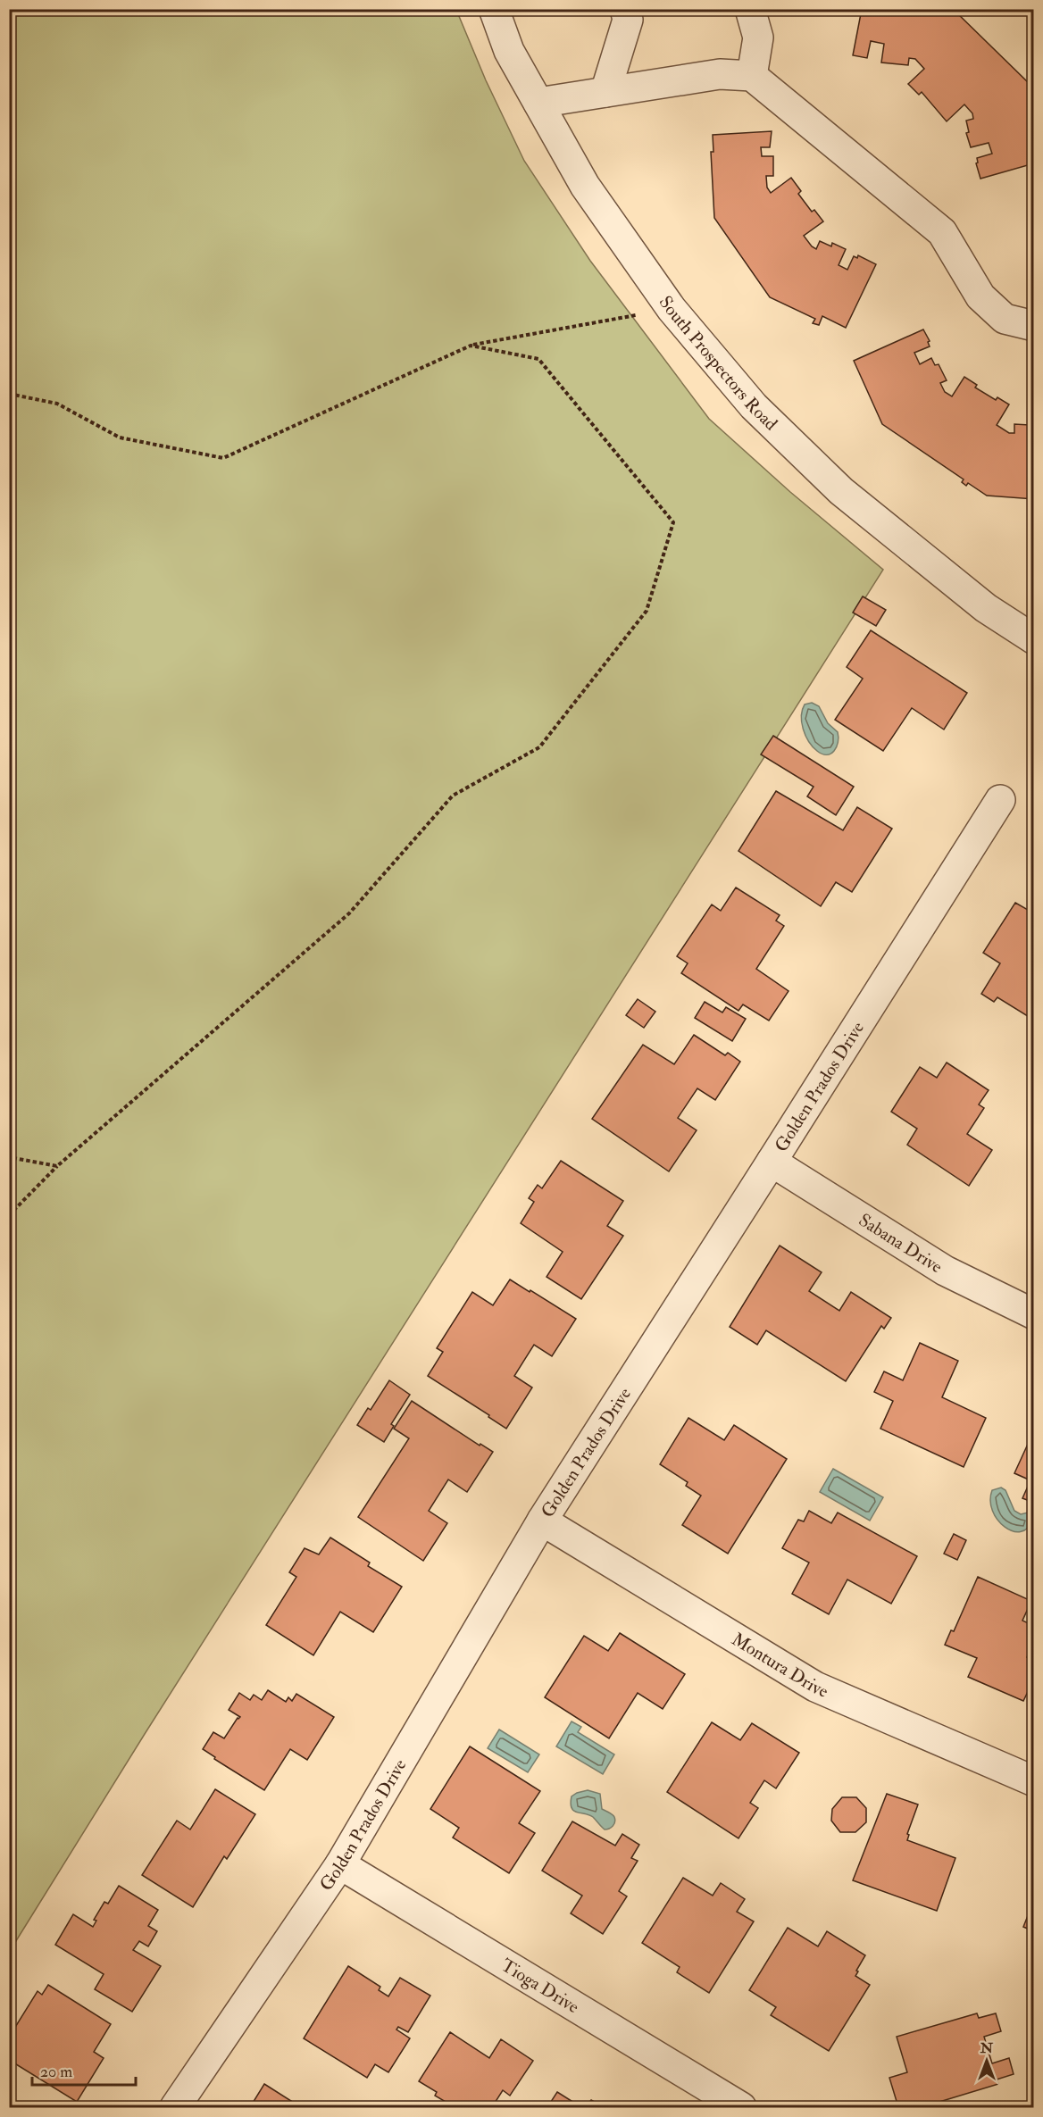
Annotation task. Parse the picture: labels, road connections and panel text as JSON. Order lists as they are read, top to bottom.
{
  "streets": {
    "street": [
      "South Prospectors Road",
      "Golden Prados Drive",
      "Sabana Drive",
      "Montura Drive",
      "Tioga Drive"
    ]
  },
  "crossings": [
    ["Golden Prados Drive", "Sabana Drive"],
    ["Golden Prados Drive", "Montura Drive"],
    ["Golden Prados Drive", "Tioga Drive"]
  ],
  "scale_bar": "20 m",
  "north": "top"
}
